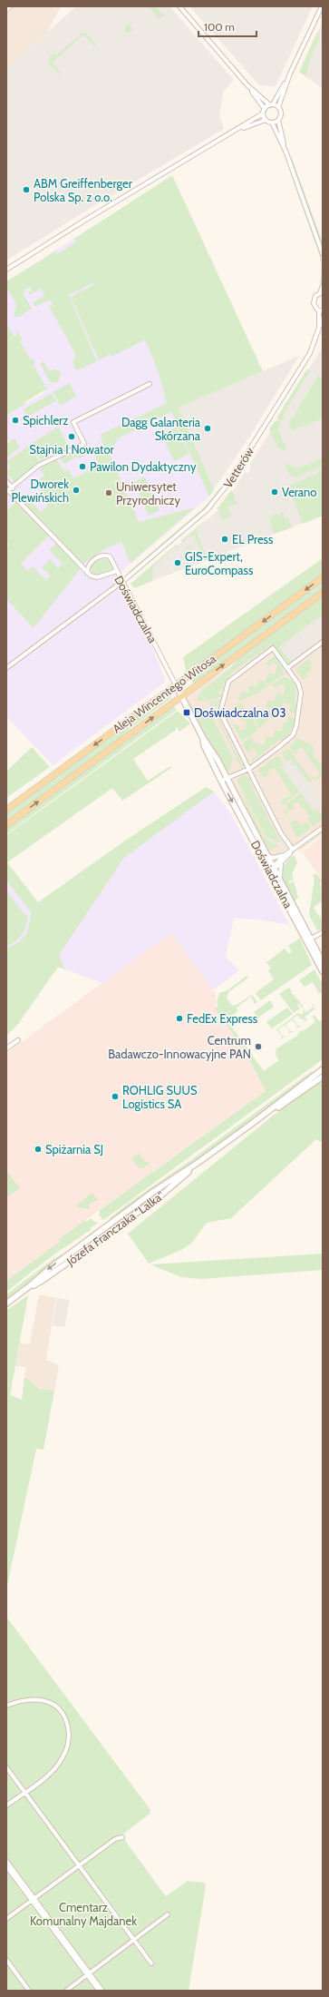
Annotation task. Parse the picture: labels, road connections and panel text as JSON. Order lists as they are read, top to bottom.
{
  "streets": {
    "main road": ["Aleja Wincentego Witosa"],
    "street": ["Vetterów", "Doświadczalna", "Józefa Franczaka \"Lalka\""]
  },
  "crossings": [
    ["Vetterów", "Doświadczalna"],
    ["Doświadczalna", "Aleja Wincentego Witosa"]
  ],
  "parks": ["Cmentarz Komunalny Majdanek"],
  "places": {
    "other": [
      "ABM Greiffenberger Polska Sp. z o.o.",
      "Spichlerz",
      "Dagg Galanteria Skórzana",
      "Stajnia I Nowator",
      "Pawilon Dydaktyczny",
      "Dworek Plewińskich",
      "Verano",
      "Uniwersytet Przyrodniczy",
      "EL Press",
      "GIS-Expert, EuroCompass",
      "FedEx Express",
      "Centrum Badawczo-Innowacyjne PAN",
      "ROHLIG SUUS Logistics SA",
      "Spiżarnia SJ"
    ],
    "transit": ["Doświadczalna 03"]
  },
  "scale_bar": "100 m"
}
